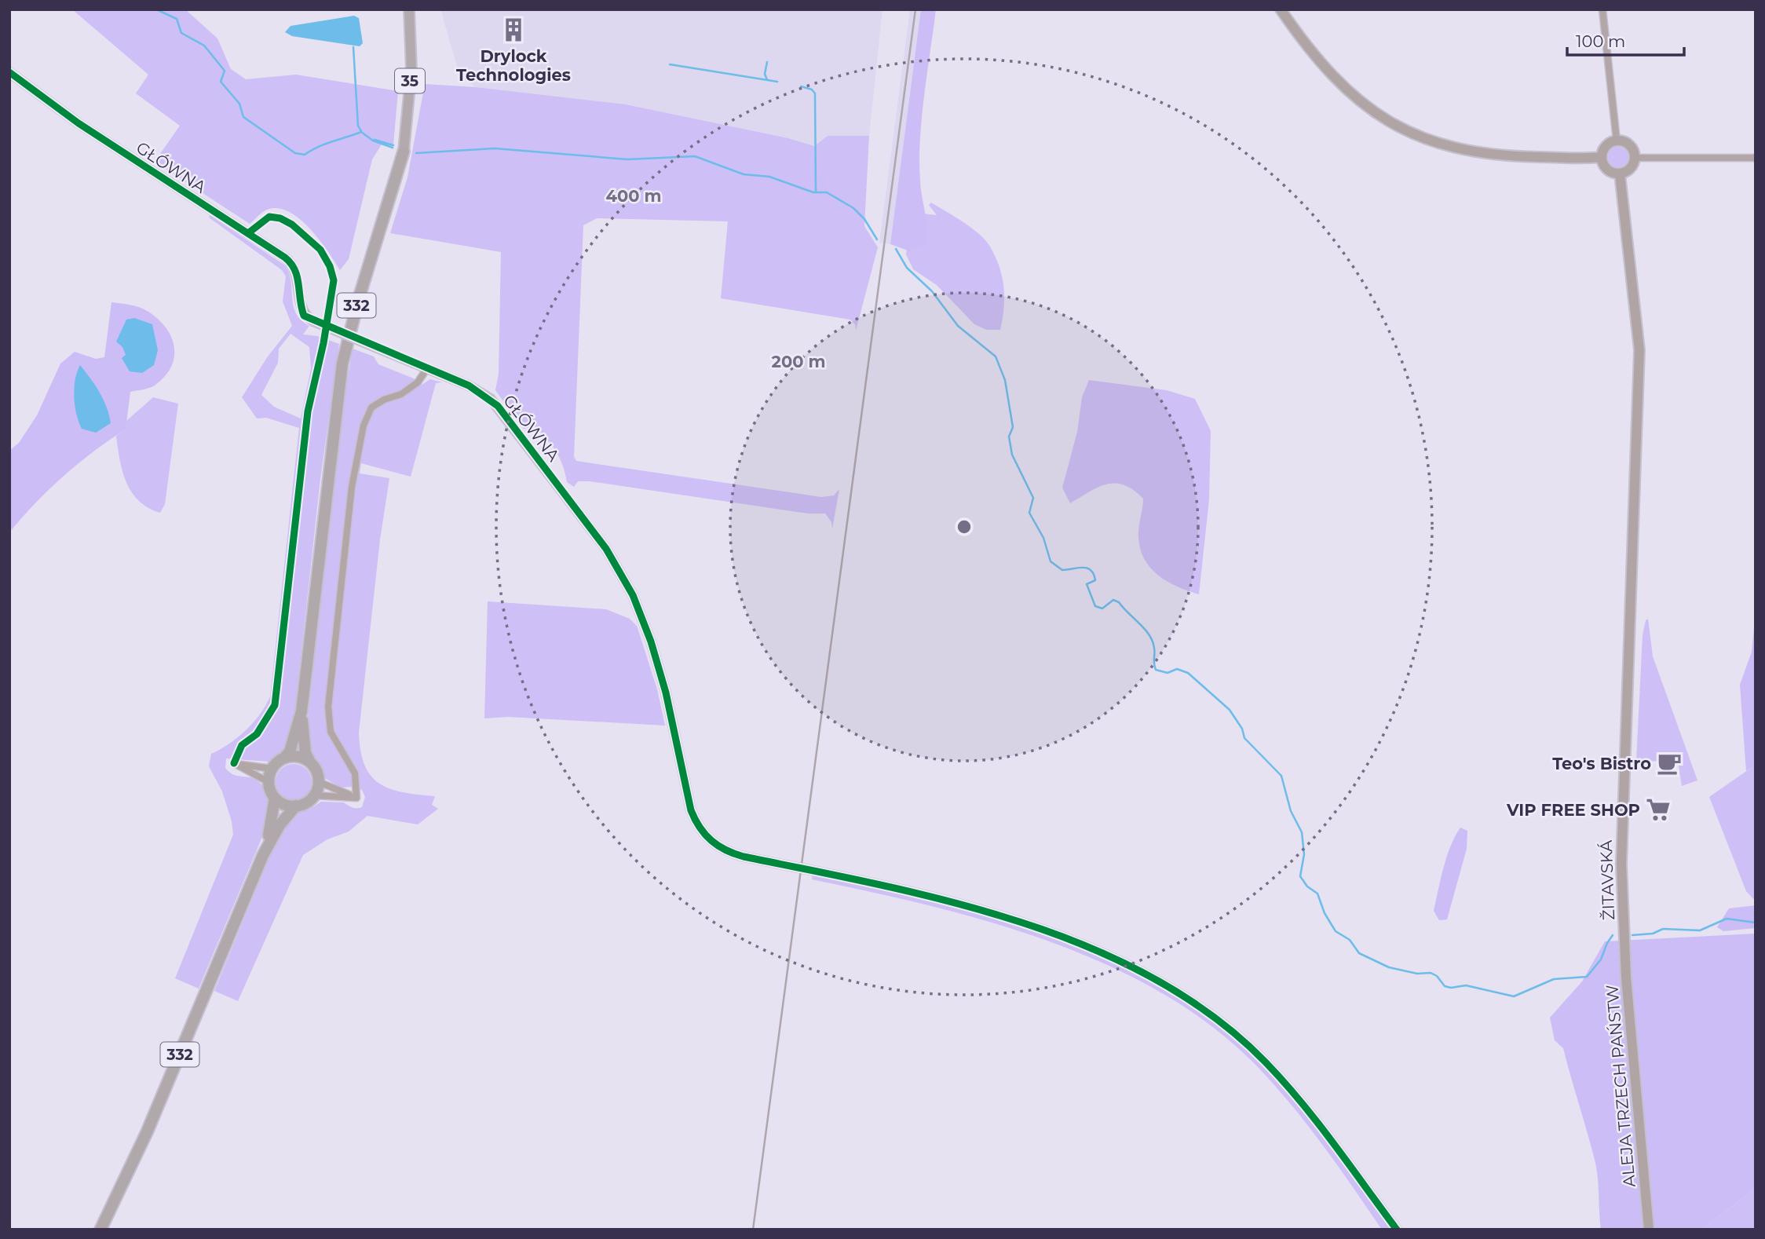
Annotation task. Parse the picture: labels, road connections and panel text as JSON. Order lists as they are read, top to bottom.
{
  "streets": {
    "highway": ["332"],
    "main road": ["35", "ŽITAVSKÁ", "ALEJA TRZECH PAŃSTW"],
    "street": ["GŁÓWNA"]
  },
  "crossings": [
    ["35", "332"],
    ["ŽITAVSKÁ", "ALEJA TRZECH PAŃSTW"]
  ],
  "places": {
    "building": ["Drylock Technologies"],
    "cafe": ["Teo's Bistro"],
    "supermarket": ["VIP FREE SHOP"]
  },
  "scale_bar": "100 m",
  "rings": ["400 m", "200 m"]
}
